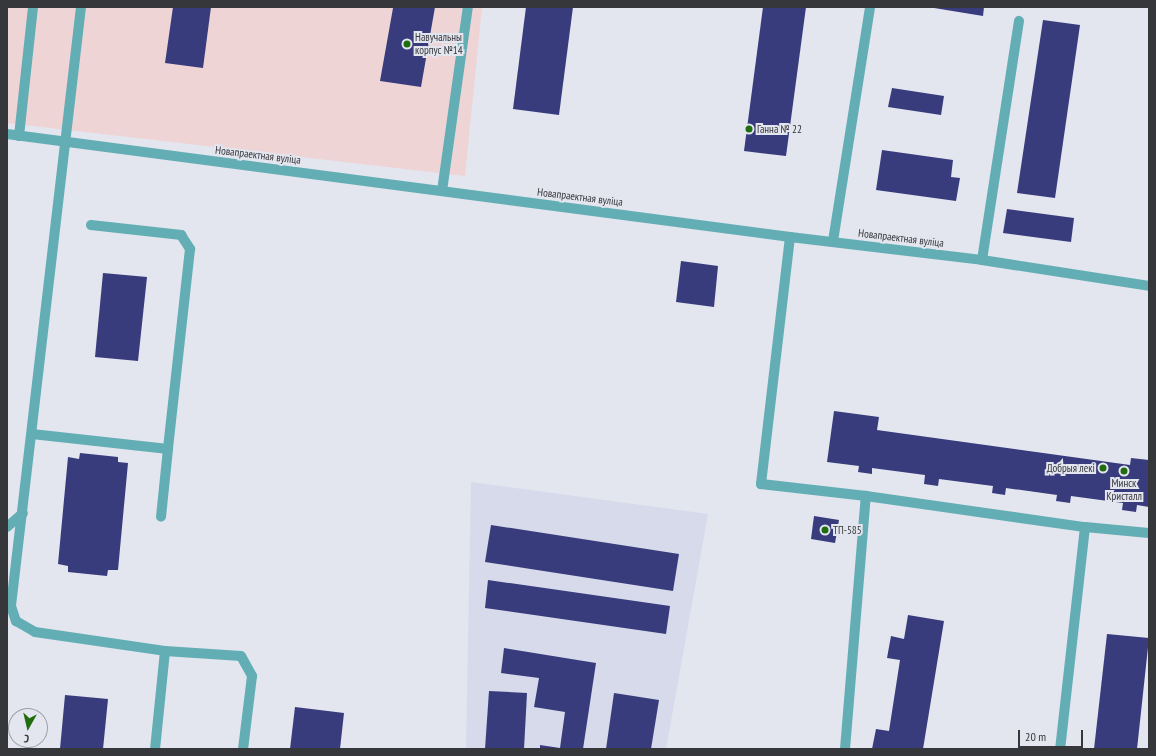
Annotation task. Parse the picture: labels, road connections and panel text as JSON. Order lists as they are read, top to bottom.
{
  "streets": {
    "street": ["Новапраектная вуліца"]
  },
  "places": [
    "Навучальны корпус №14",
    "Ганна № 22",
    "Добрыя лекі",
    "Минск Кристалл",
    "ТП-585"
  ],
  "scale_bar": "20 m",
  "north": "bottom"
}
